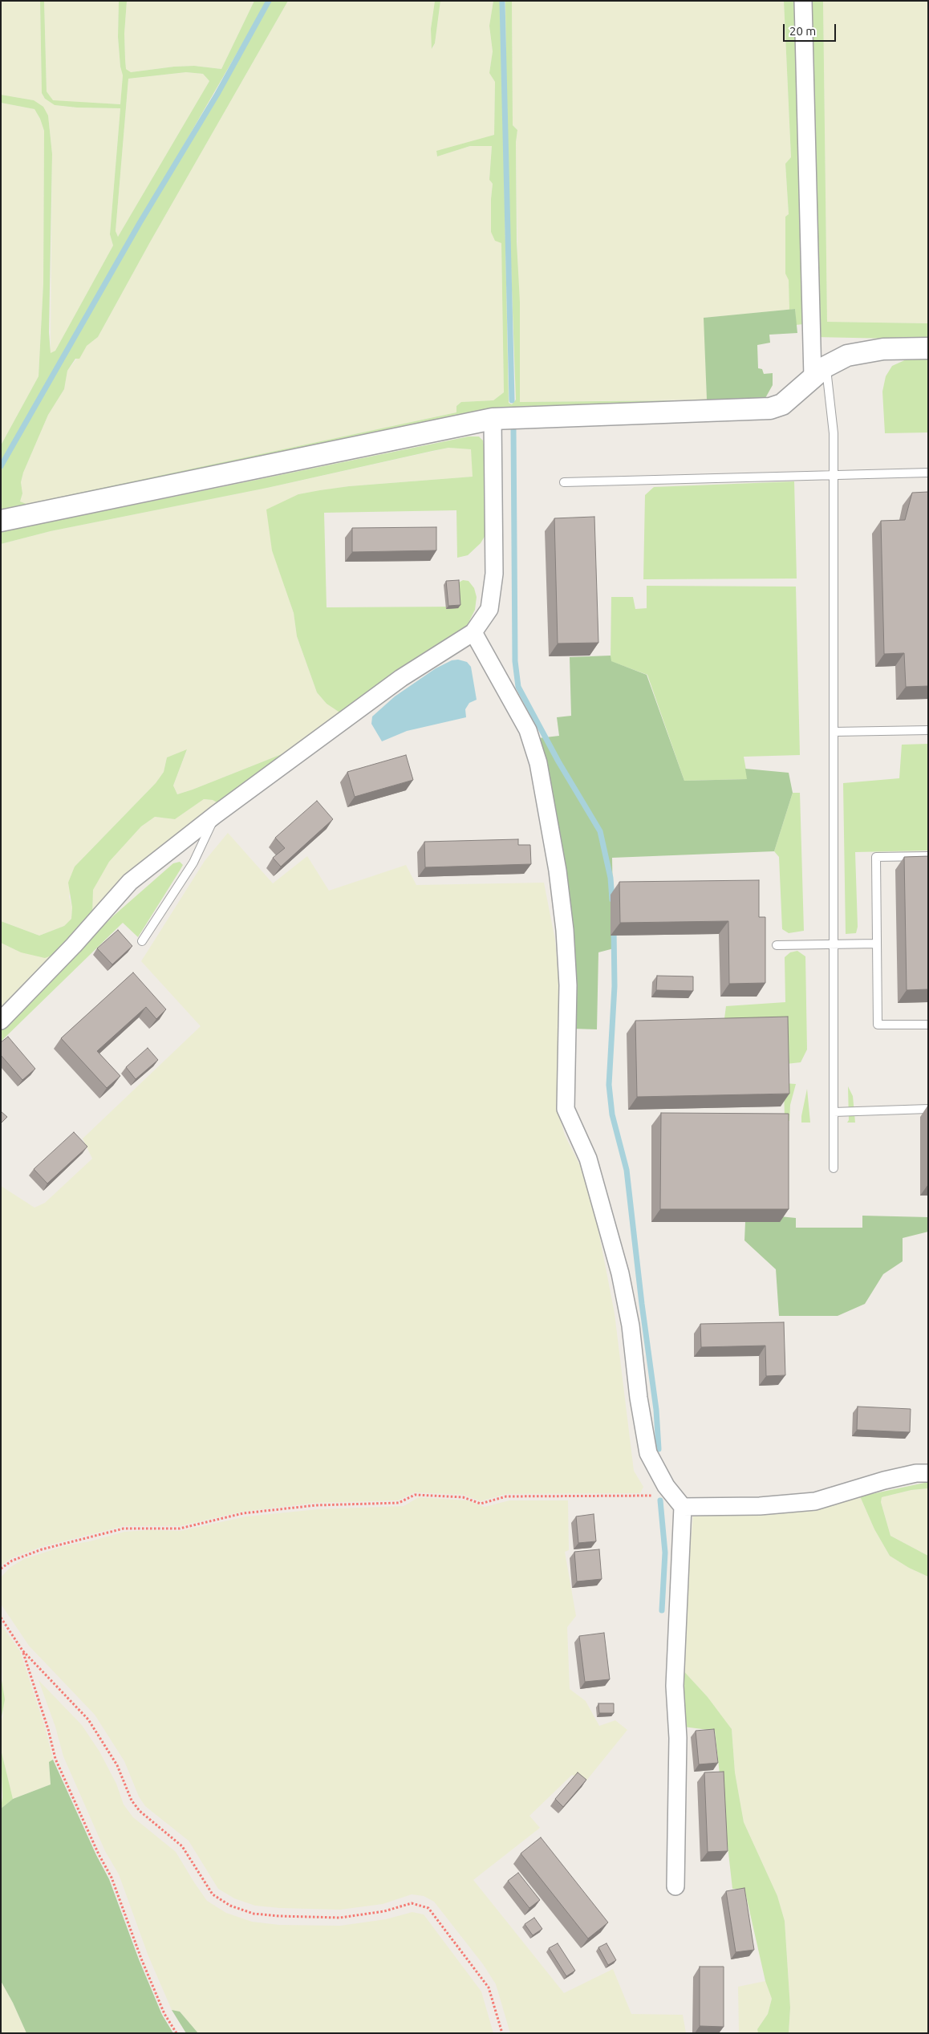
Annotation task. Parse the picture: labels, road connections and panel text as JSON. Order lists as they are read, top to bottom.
{
  "scale_bar": "20 m"
}
